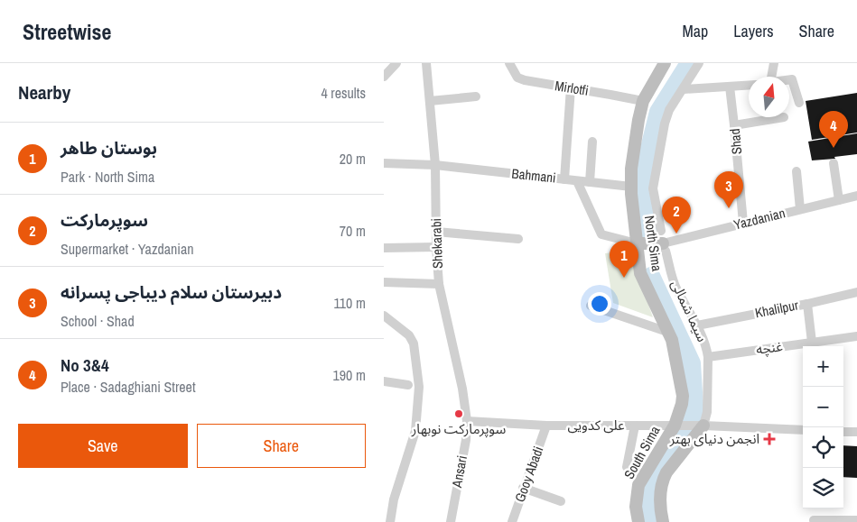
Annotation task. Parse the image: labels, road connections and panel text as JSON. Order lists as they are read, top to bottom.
{
  "streets": {
    "street": [
      "Mirlotfi",
      "Shad",
      "Bahmani",
      "Yazdanian",
      "Shekarabi",
      "North Sima",
      "Khalilpur",
      "سیما شمالی",
      "غنچه",
      "علی کدویی",
      "South Sima",
      "Ansari",
      "Gooy Abadi"
    ]
  },
  "crossings": [
    ["Mirlotfi", "North Sima"],
    ["Shad", "Yazdanian"],
    ["Bahmani", "Shekarabi"],
    ["Bahmani", "North Sima"],
    ["Yazdanian", "سیما شمالی"],
    ["Shekarabi", "علی کدویی"],
    ["Shekarabi", "Ansari"],
    ["North Sima", "علی کدویی"],
    ["North Sima", "South Sima"],
    ["Khalilpur", "سیما شمالی"],
    ["سیما شمالی", "غنچه"],
    ["سیما شمالی", "علی کدویی"],
    ["علی کدویی", "South Sima"],
    ["علی کدویی", "Ansari"],
    ["علی کدویی", "Gooy Abadi"]
  ],
  "places": {
    "other": ["سوپرمارکت نوبهار"],
    "health": ["انجمن دنیای بهتر"]
  },
  "north": "top",
  "page": {
    "header": "Streetwise",
    "nav": ["Map", "Layers", "Share"],
    "heading": ["Nearby", "4 results"],
    "pins": [
      "4",
      "3",
      "2",
      "1"
    ],
    "list": [
      {
        "mark": "1",
        "name": "بوستان طاهر",
        "note": "Park · North Sima",
        "value": "20 m"
      },
      {
        "mark": "2",
        "name": "سوپرمارکت",
        "note": "Supermarket · Yazdanian",
        "value": "70 m"
      },
      {
        "mark": "3",
        "name": "دبیرستان سلام دیباجی پسرانه",
        "note": "School · Shad",
        "value": "110 m"
      },
      {
        "mark": "4",
        "name": "No 3&4",
        "note": "Place · Sadaghiani Street",
        "value": "190 m"
      }
    ],
    "map_buttons": ["+", "−"],
    "buttons": ["Save", "Share"]
  }
}
